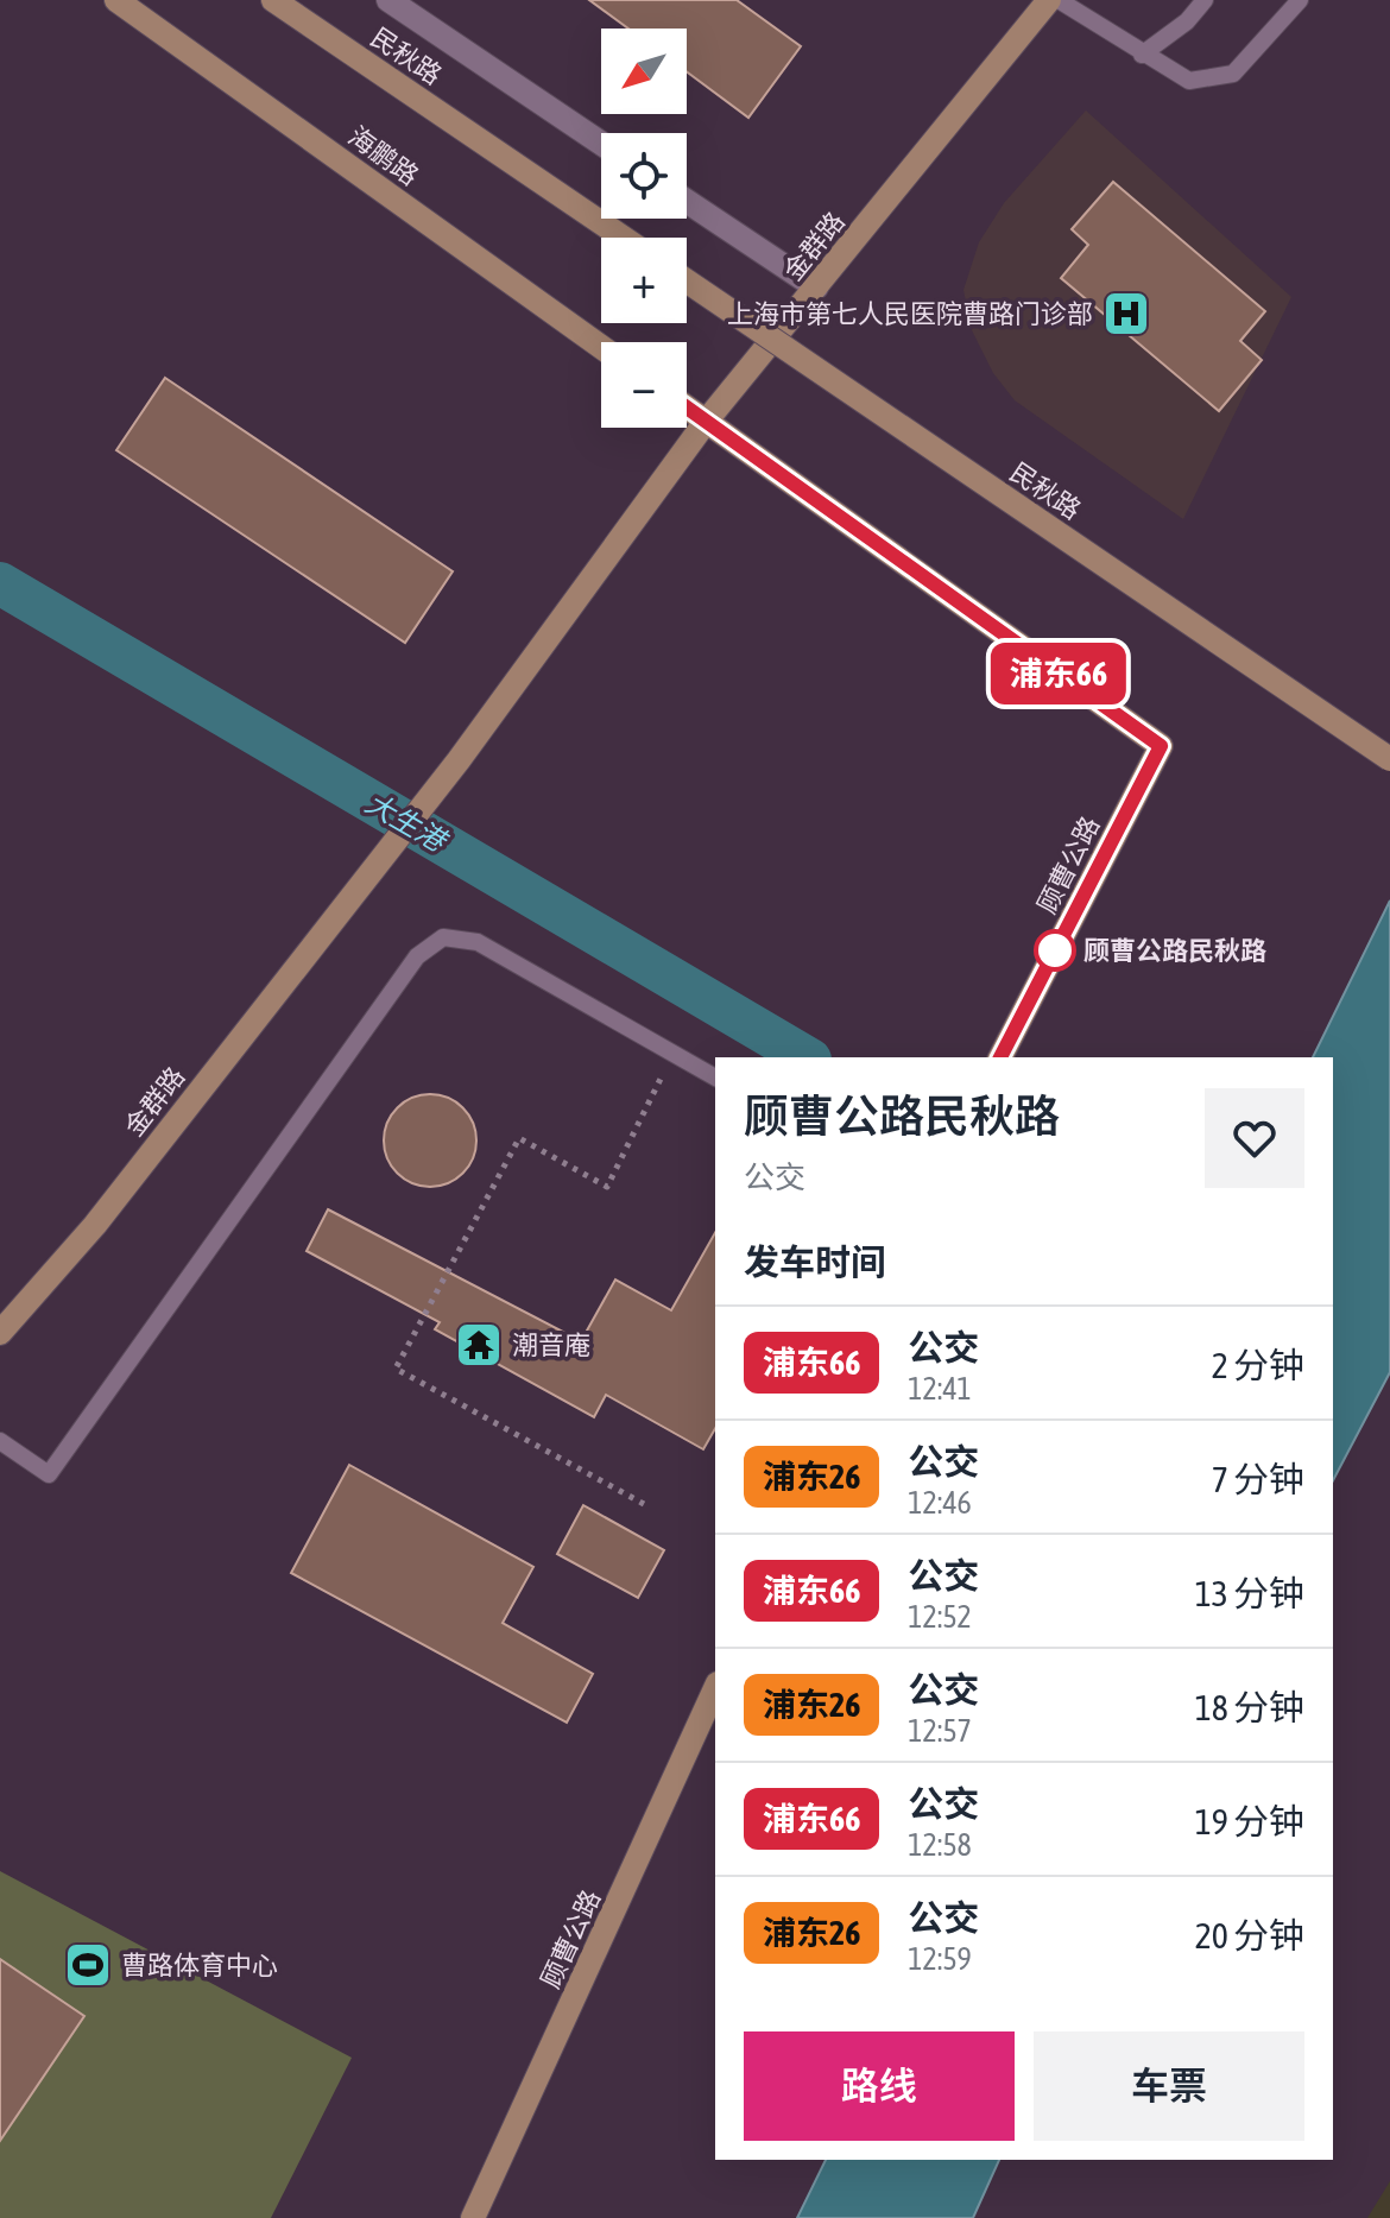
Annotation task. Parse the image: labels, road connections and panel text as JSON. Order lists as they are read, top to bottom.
{
  "streets": {
    "street": [
      "民秋路",
      "海鹏路",
      "金群路",
      "顾曹公路"
    ]
  },
  "crossings": [
    ["金群路", "顾曹公路"]
  ],
  "water": ["大生港"],
  "places": {
    "hospital": ["上海市第七人民医院曹路门诊部"],
    "other": ["顾曹公路民秋路"],
    "temple": ["潮音庵"],
    "sports": ["曹路体育中心"]
  },
  "lines": ["bus line 浦东66"],
  "north": "bottom left",
  "page": {
    "on_map": "浦东66",
    "map_buttons": ["+", "−"],
    "heading": [
      ["顾曹公路民秋路", "公交"],
      "发车时间"
    ],
    "list": [
      {
        "mark": "浦东66",
        "name": "公交",
        "note": "12:41",
        "value": "2 分钟"
      },
      {
        "mark": "浦东26",
        "name": "公交",
        "note": "12:46",
        "value": "7 分钟"
      },
      {
        "mark": "浦东66",
        "name": "公交",
        "note": "12:52",
        "value": "13 分钟"
      },
      {
        "mark": "浦东26",
        "name": "公交",
        "note": "12:57",
        "value": "18 分钟"
      },
      {
        "mark": "浦东66",
        "name": "公交",
        "note": "12:58",
        "value": "19 分钟"
      },
      {
        "mark": "浦东26",
        "name": "公交",
        "note": "12:59",
        "value": "20 分钟"
      }
    ],
    "buttons": ["路线", "车票"]
  }
}
